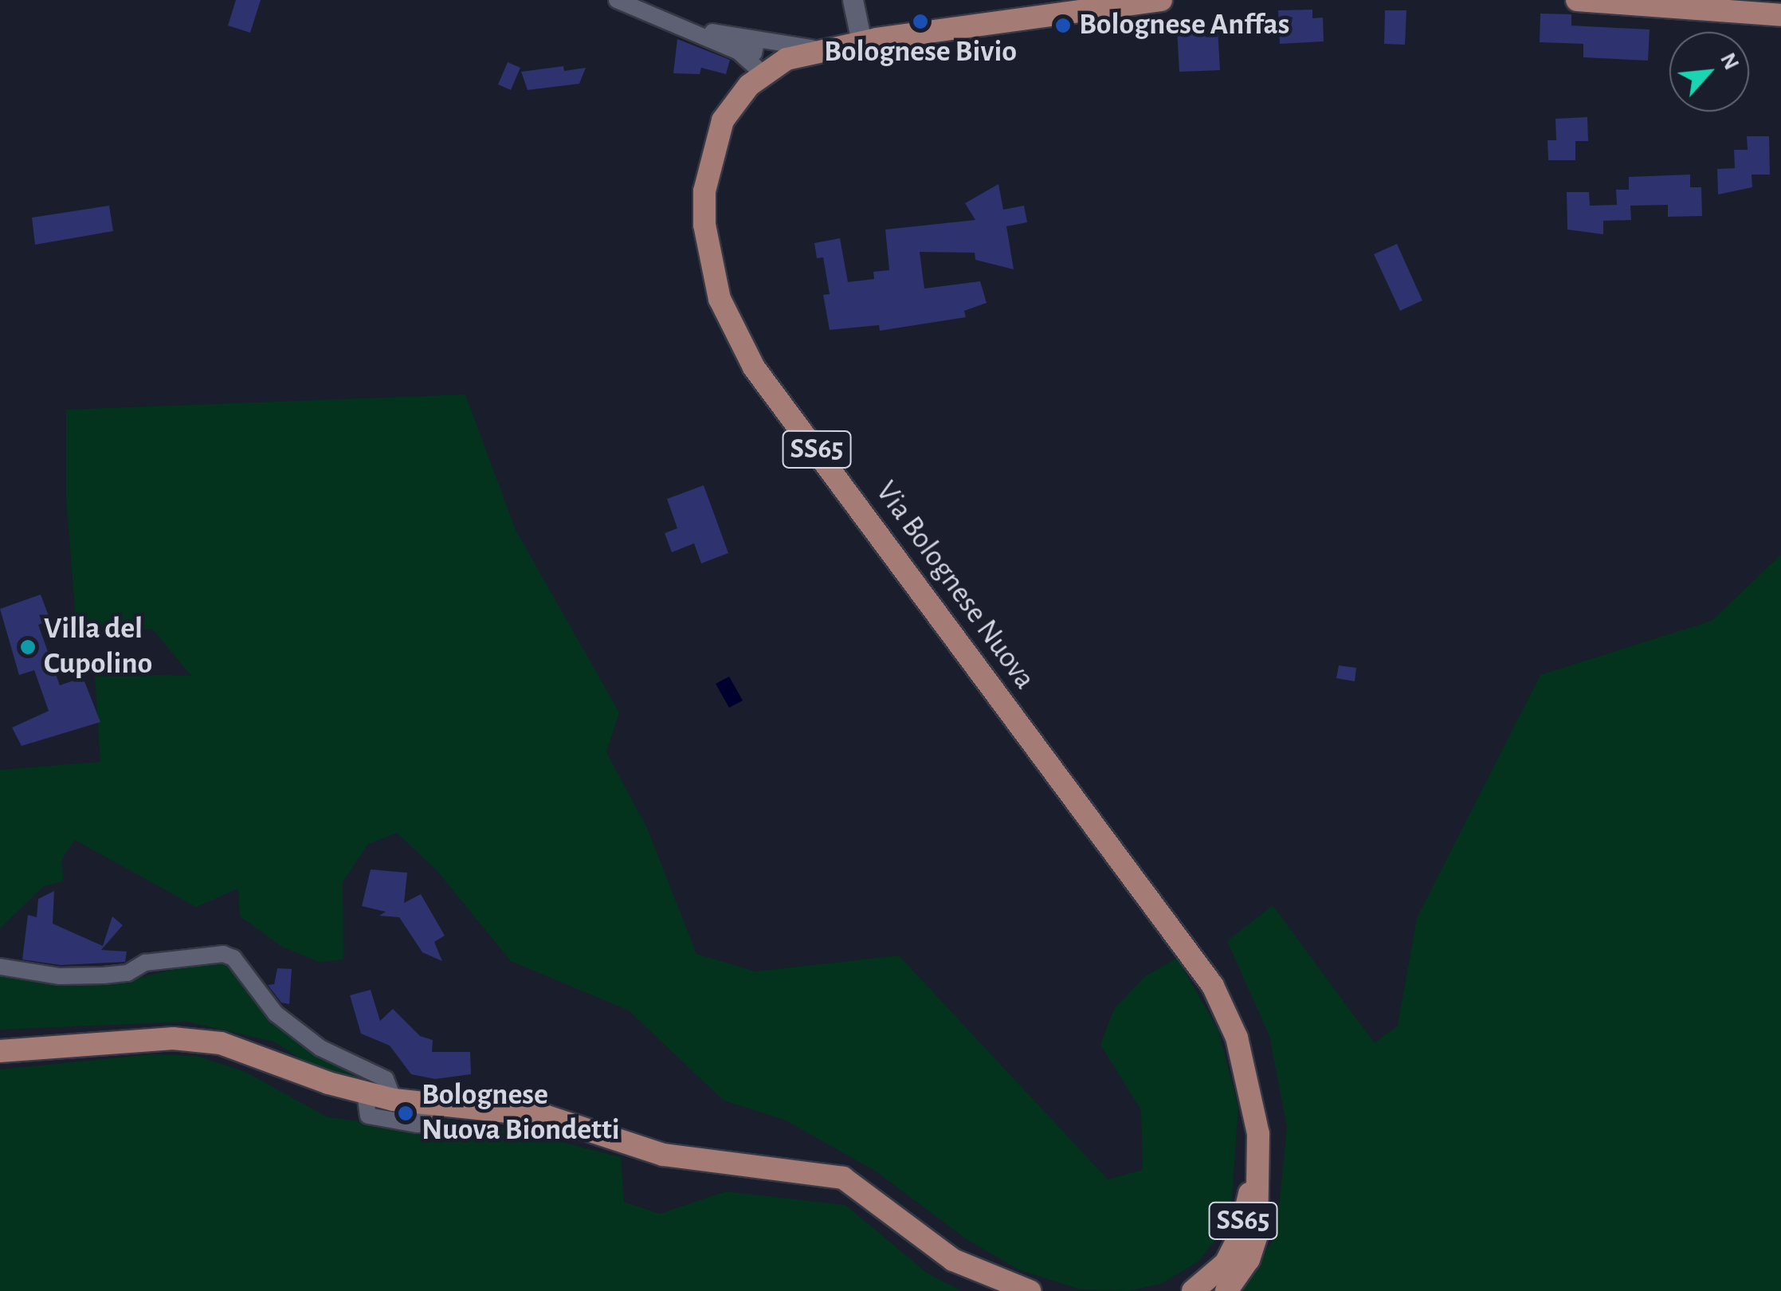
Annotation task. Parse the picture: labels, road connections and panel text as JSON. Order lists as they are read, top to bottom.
{
  "streets": {
    "main road": ["SS65", "Via Bolognese Nuova"]
  },
  "crossings": [
    ["SS65", "Via Bolognese Nuova"]
  ],
  "places": [
    "Bolognese Bivio",
    "Bolognese Anffas",
    "Villa del Cupolino",
    "Bolognese Nuova Biondetti"
  ],
  "north": "top right"
}
